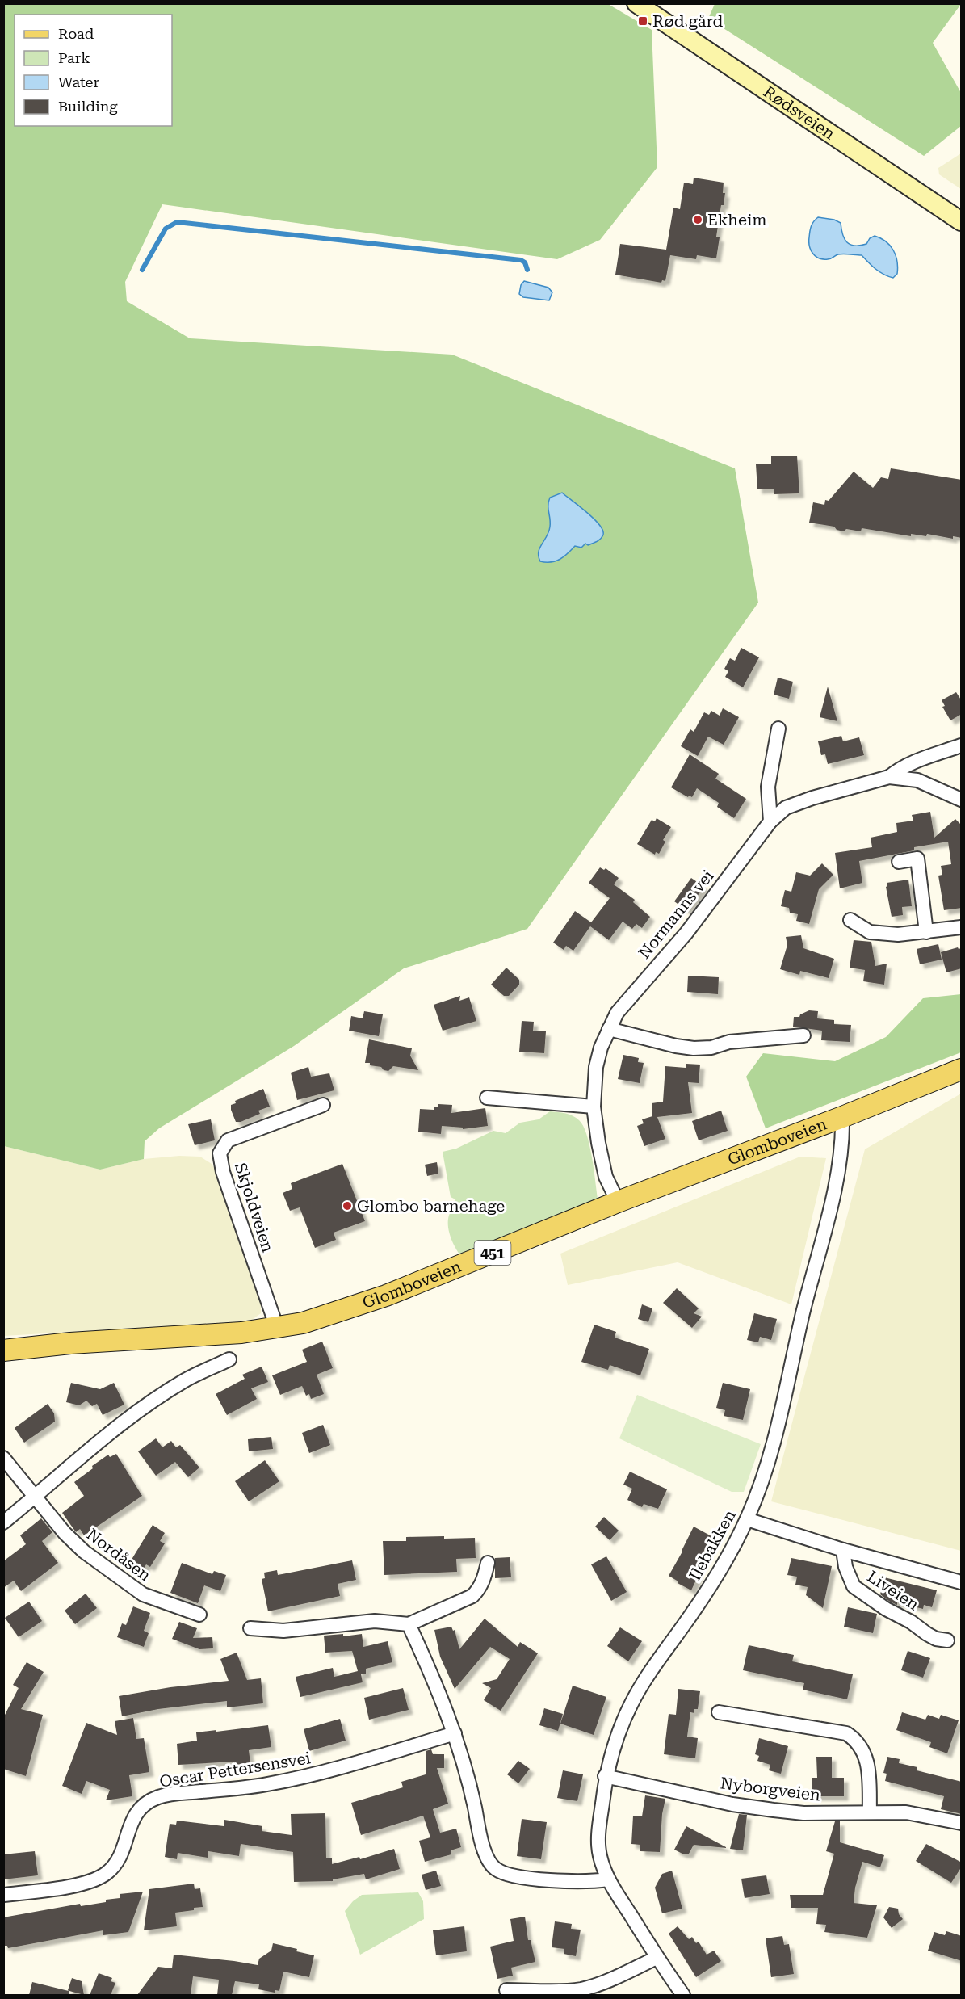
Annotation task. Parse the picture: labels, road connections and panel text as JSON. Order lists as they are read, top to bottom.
{
  "streets": {
    "main road": ["Glomboveien", "451"],
    "street": [
      "Rødsveien",
      "Normanns vei",
      "Skjoldveien",
      "Ilebakken",
      "Nordåsen",
      "Liveien",
      "Oscar Pettersensvei",
      "Nyborgveien"
    ]
  },
  "crossings": [
    ["Normanns vei", "Glomboveien"],
    ["Glomboveien", "Skjoldveien"],
    ["Glomboveien", "Ilebakken"],
    ["Ilebakken", "Liveien"],
    ["Ilebakken", "Nyborgveien"]
  ],
  "places": {
    "transit": ["Rød gård"],
    "other": ["Ekheim", "Glombo barnehage"]
  },
  "legend": [
    "Road",
    "Park",
    "Water",
    "Building"
  ]
}
